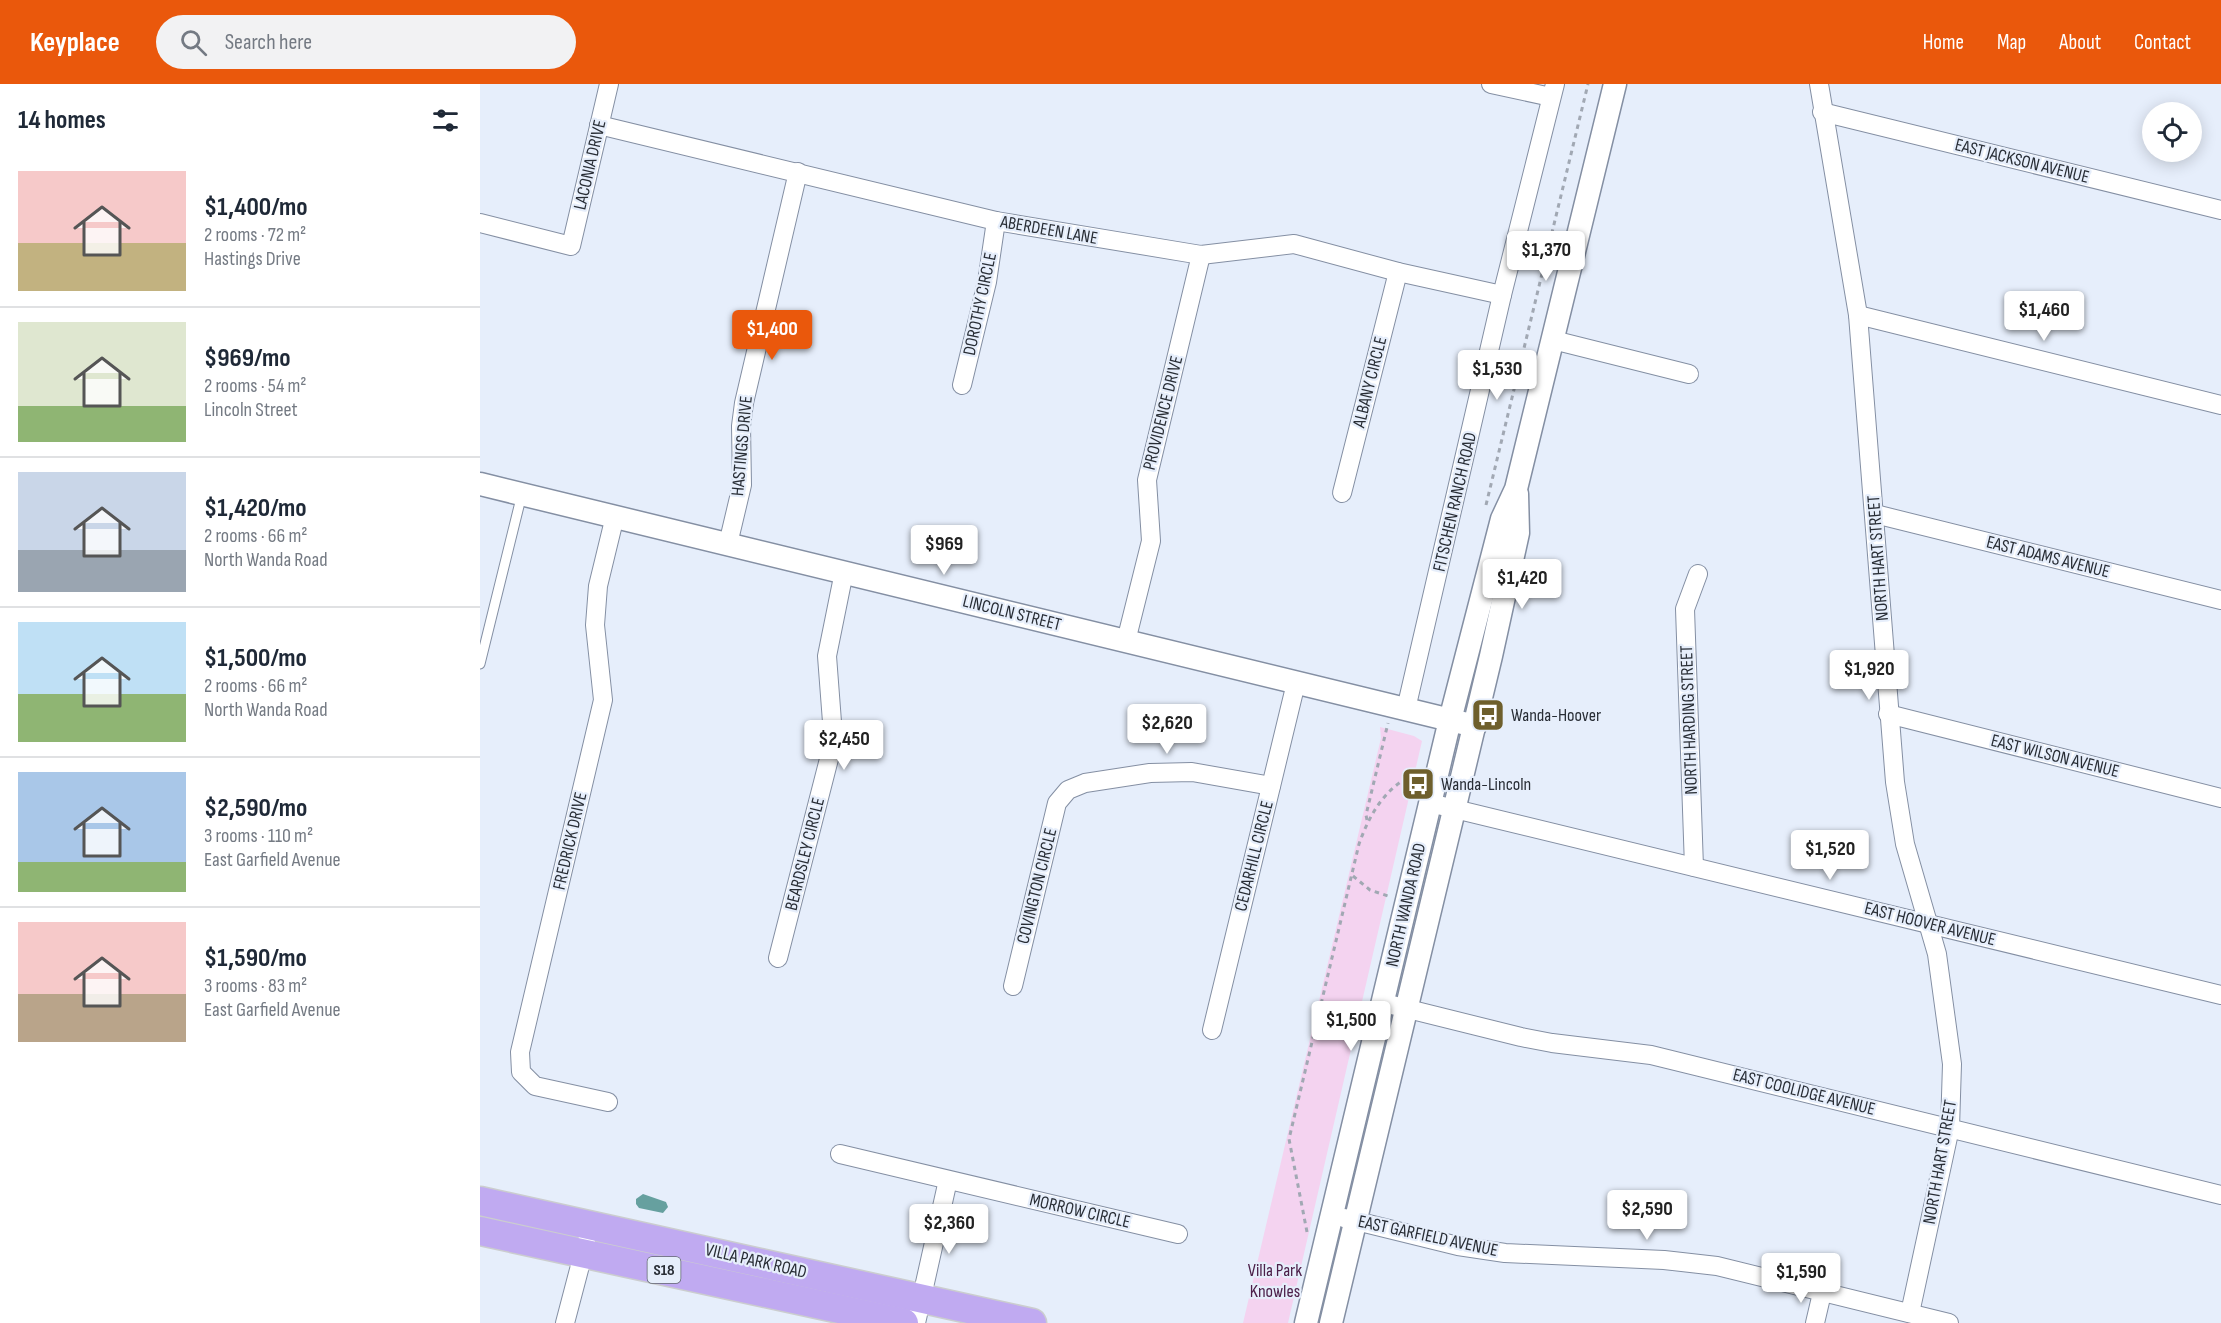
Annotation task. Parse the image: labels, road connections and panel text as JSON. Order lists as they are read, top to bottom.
{
  "streets": {
    "main road": ["VILLA PARK ROAD", "S18"],
    "street": [
      "EAST JACKSON AVENUE",
      "LACONIA DRIVE",
      "ABERDEEN LANE",
      "DOROTHY CIRCLE",
      "ALBANY CIRCLE",
      "PROVIDENCE DRIVE",
      "HASTINGS DRIVE",
      "FITSCHEN RANCH ROAD",
      "EAST ADAMS AVENUE",
      "NORTH HART STREET",
      "LINCOLN STREET",
      "NORTH HARDING STREET",
      "EAST WILSON AVENUE",
      "FREDRICK DRIVE",
      "BEARDSLEY CIRCLE",
      "CEDARHILL CIRCLE",
      "COVINGTON CIRCLE",
      "NORTH WANDA ROAD",
      "EAST HOOVER AVENUE",
      "EAST COOLIDGE AVENUE",
      "MORROW CIRCLE",
      "EAST GARFIELD AVENUE"
    ]
  },
  "crossings": [
    ["EAST JACKSON AVENUE", "NORTH HART STREET"],
    ["LACONIA DRIVE", "ABERDEEN LANE"],
    ["ABERDEEN LANE", "DOROTHY CIRCLE"],
    ["ABERDEEN LANE", "ALBANY CIRCLE"],
    ["ABERDEEN LANE", "PROVIDENCE DRIVE"],
    ["ABERDEEN LANE", "HASTINGS DRIVE"],
    ["ABERDEEN LANE", "FITSCHEN RANCH ROAD"],
    ["PROVIDENCE DRIVE", "LINCOLN STREET"],
    ["HASTINGS DRIVE", "LINCOLN STREET"],
    ["FITSCHEN RANCH ROAD", "LINCOLN STREET"],
    ["EAST ADAMS AVENUE", "NORTH HART STREET"],
    ["NORTH HART STREET", "EAST WILSON AVENUE"],
    ["NORTH HART STREET", "EAST HOOVER AVENUE"],
    ["NORTH HART STREET", "EAST COOLIDGE AVENUE"],
    ["NORTH HART STREET", "EAST GARFIELD AVENUE"],
    ["LINCOLN STREET", "FREDRICK DRIVE"],
    ["LINCOLN STREET", "BEARDSLEY CIRCLE"],
    ["LINCOLN STREET", "CEDARHILL CIRCLE"],
    ["LINCOLN STREET", "NORTH WANDA ROAD"],
    ["NORTH HARDING STREET", "EAST HOOVER AVENUE"],
    ["CEDARHILL CIRCLE", "COVINGTON CIRCLE"],
    ["NORTH WANDA ROAD", "EAST HOOVER AVENUE"],
    ["NORTH WANDA ROAD", "EAST COOLIDGE AVENUE"],
    ["NORTH WANDA ROAD", "EAST GARFIELD AVENUE"]
  ],
  "parks": ["Villa Park Knowles"],
  "places": {
    "bus stop": ["Wanda-Hoover", "Wanda-Lincoln"]
  },
  "page": {
    "header": "Keyplace",
    "search": "Search here",
    "nav": [
      "Home",
      "Map",
      "About",
      "Contact"
    ],
    "heading": "14 homes",
    "list": [
      {
        "name": "$1,400/mo",
        "note": "2 rooms · 72 m² · Hastings Drive"
      },
      {
        "name": "$969/mo",
        "note": "2 rooms · 54 m² · Lincoln Street"
      },
      {
        "name": "$1,420/mo",
        "note": "2 rooms · 66 m² · North Wanda Road"
      },
      {
        "name": "$1,500/mo",
        "note": "2 rooms · 66 m² · North Wanda Road"
      },
      {
        "name": "$2,590/mo",
        "note": "3 rooms · 110 m² · East Garfield Avenue"
      },
      {
        "name": "$1,590/mo",
        "note": "3 rooms · 83 m² · East Garfield Avenue"
      }
    ],
    "price": [
      "$1,370",
      "$1,460",
      "$1,400",
      "$1,530",
      "$969",
      "$1,420",
      "$1,920",
      "$2,620",
      "$2,450",
      "$1,520",
      "$1,500",
      "$2,590",
      "$2,360",
      "$1,590"
    ]
  }
}
